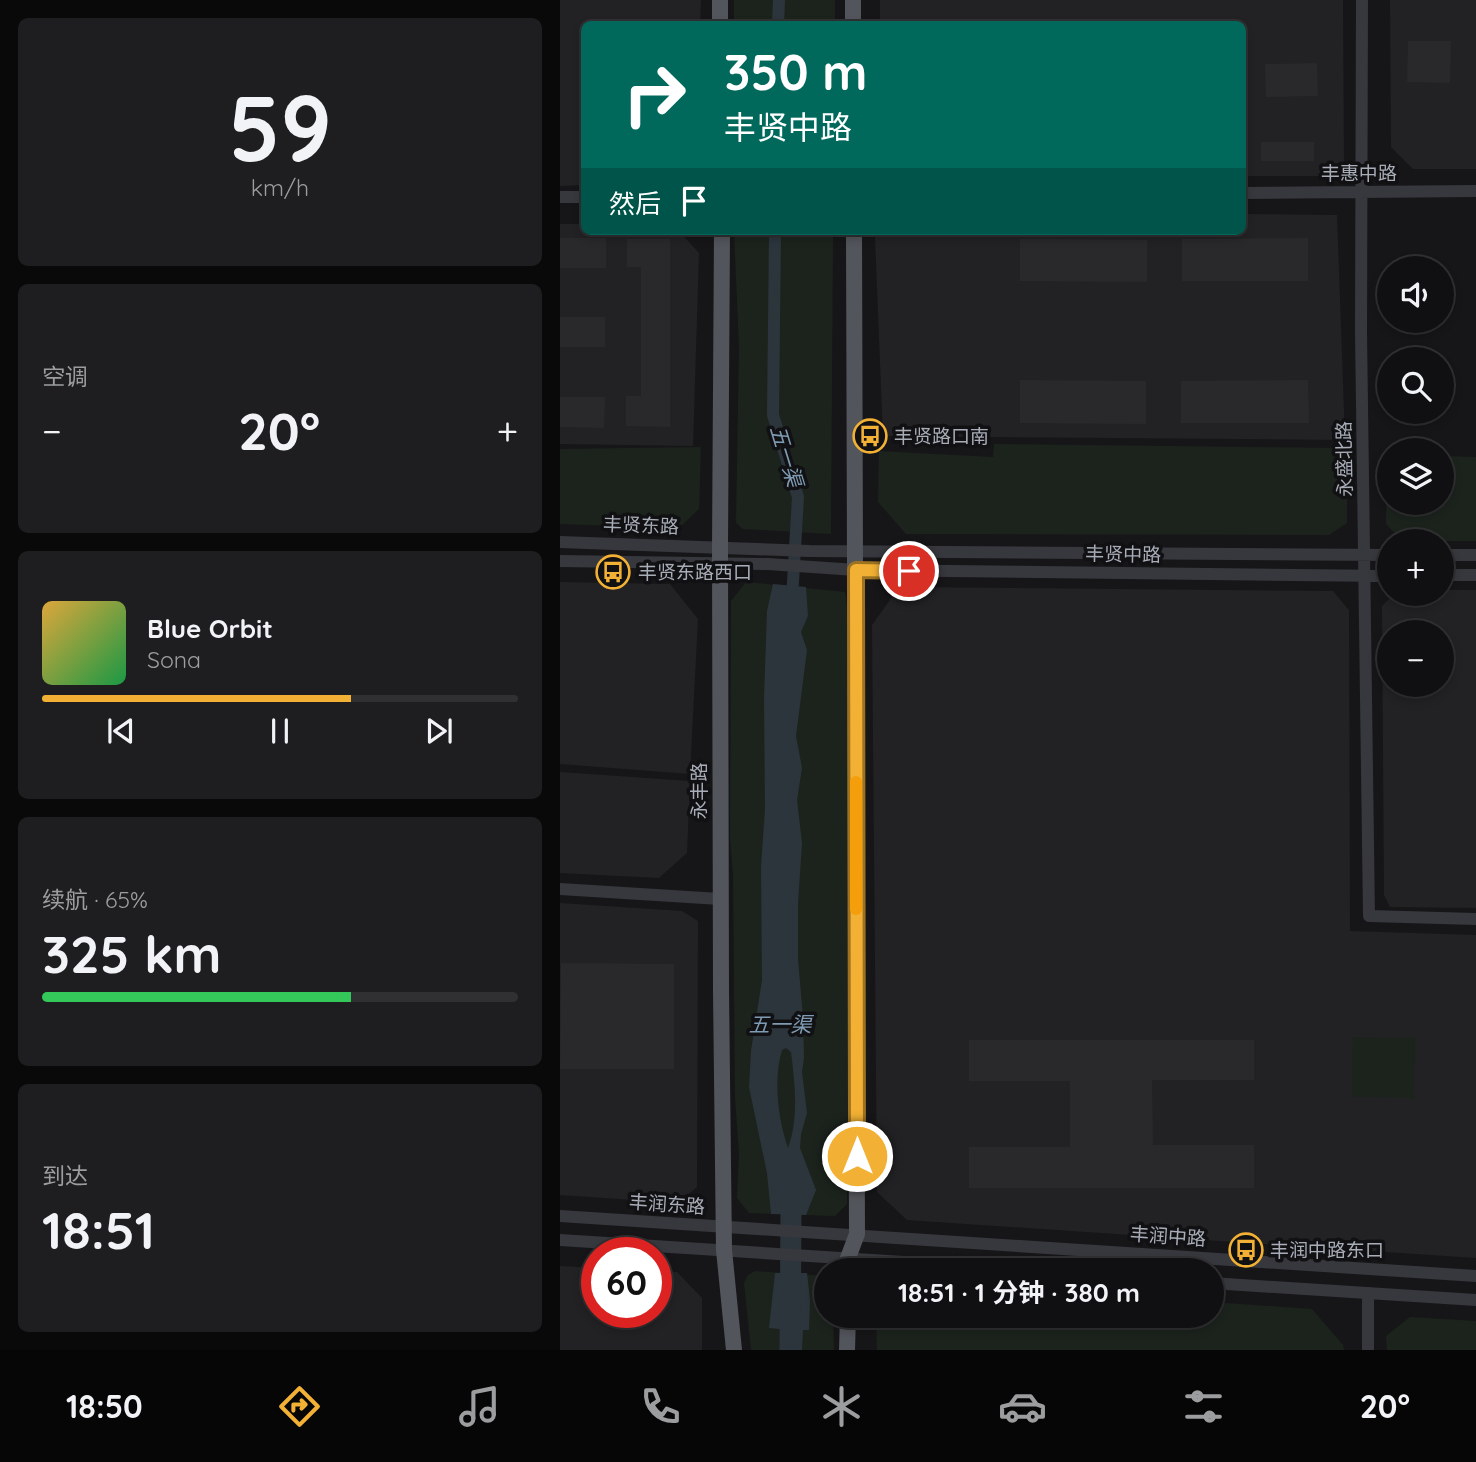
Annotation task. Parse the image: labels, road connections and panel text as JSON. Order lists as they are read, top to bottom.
{
  "streets": {
    "main road": ["永丰路"],
    "street": [
      "丰惠中路",
      "永盛北路",
      "丰贤东路",
      "丰贤中路",
      "丰润东路",
      "丰润中路"
    ]
  },
  "crossings": [
    ["丰惠中路", "永盛北路"],
    ["永盛北路", "丰贤中路"],
    ["丰贤东路", "丰贤中路"],
    ["丰贤东路", "永丰路"],
    ["丰贤中路", "永丰路"],
    ["永丰路", "丰润东路"],
    ["丰润东路", "丰润中路"]
  ],
  "water": ["五一渠"],
  "places": {
    "bus stop": ["丰贤路口南", "丰贤东路西口", "丰润中路东口"]
  },
  "page": {
    "tile": [
      ["59", "km/h"],
      "空调",
      ["续航 · 65%", "325 km"],
      ["到达", "18:51"]
    ],
    "turn": ["350 m", "丰贤中路"],
    "then": "然后",
    "map_buttons": ["+", "−"],
    "heat": ["−", "20°", "+"],
    "song": ["Blue Orbit", "Sona"],
    "limit": "60",
    "trip": "18:51 · 1 分钟 · 380 m",
    "tabs": ["18:50", "20°"]
  }
}
